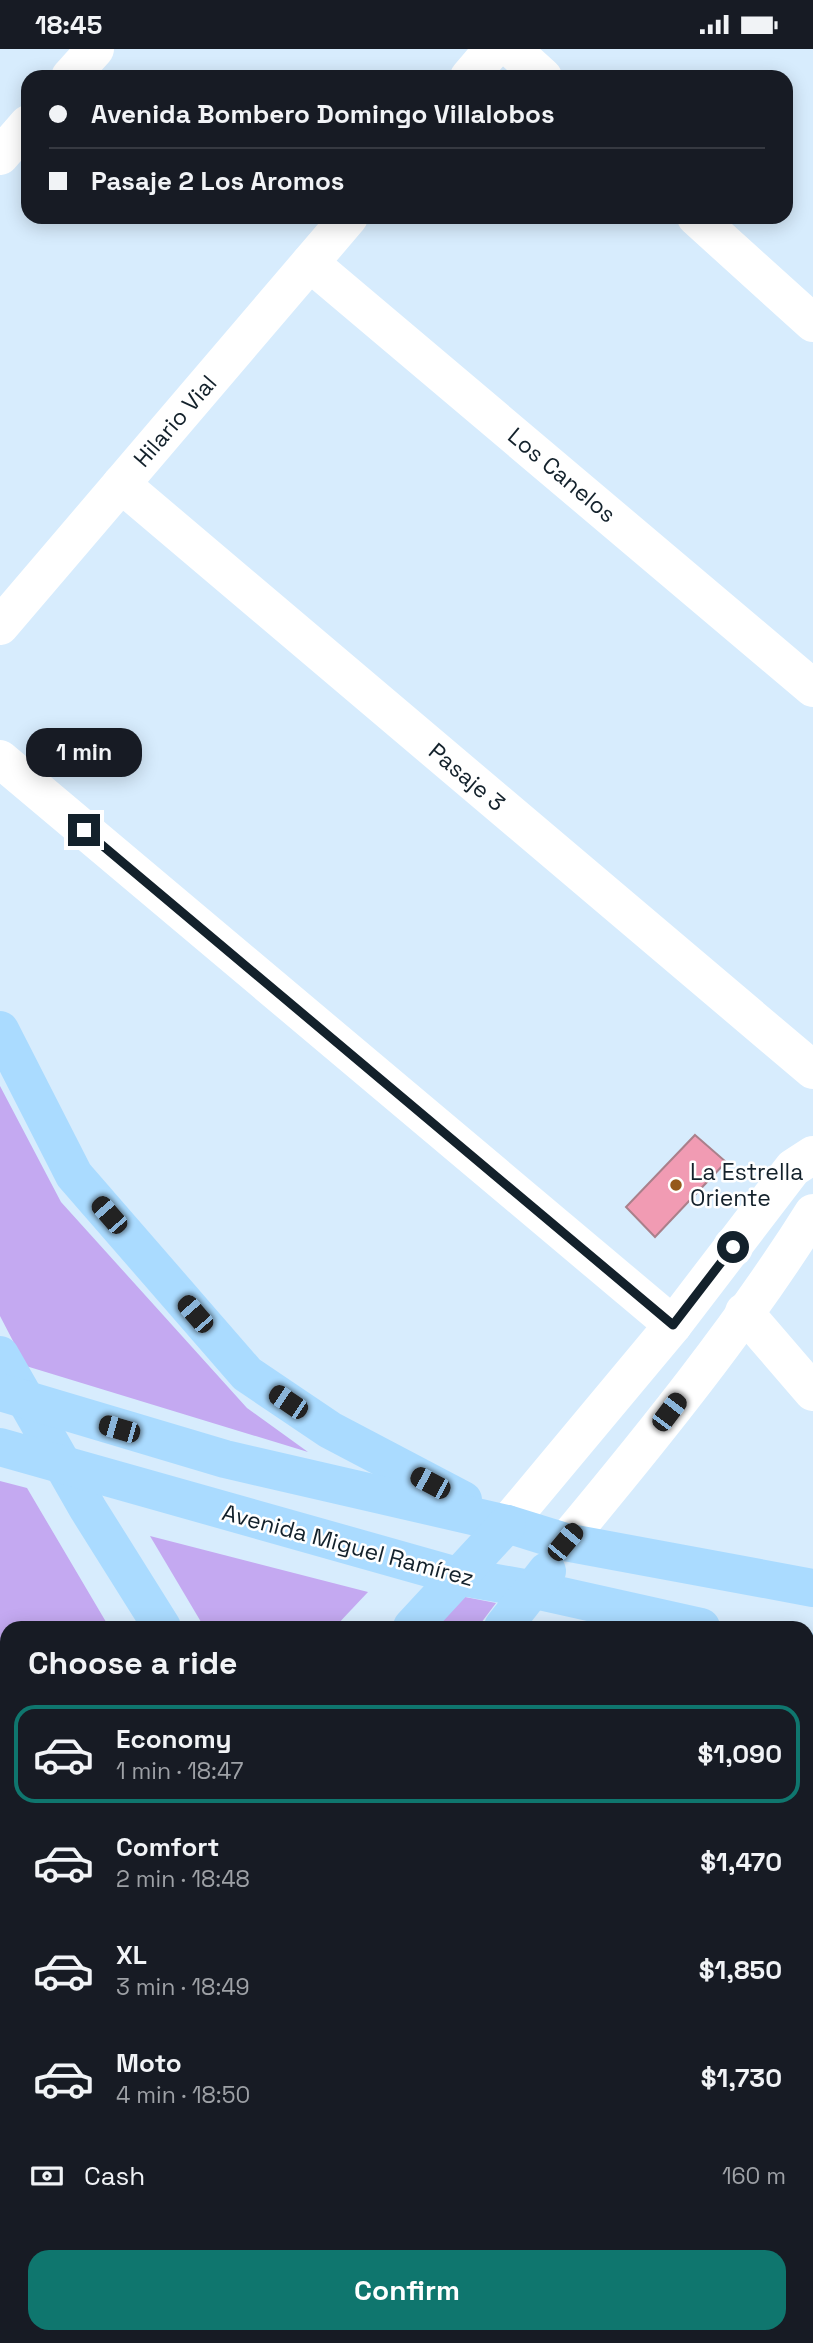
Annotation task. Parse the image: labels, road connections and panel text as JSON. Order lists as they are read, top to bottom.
{
  "streets": {
    "main road": ["Avenida Miguel Ramírez"],
    "street": ["Hilario Vial", "Los Canelos", "Pasaje 3"]
  },
  "crossings": [
    ["Hilario Vial", "Los Canelos"],
    ["Hilario Vial", "Pasaje 3"]
  ],
  "places": ["La Estrella Oriente"],
  "page": {
    "status": "18:45",
    "banner": ["Avenida Bombero Domingo Villalobos", "Pasaje 2 Los Aromos"],
    "bubble": "1 min",
    "heading": "Choose a ride",
    "list": [
      {
        "name": "Economy",
        "note": "1 min · 18:47",
        "value": "$1,090"
      },
      {
        "name": "Comfort",
        "note": "2 min · 18:48",
        "value": "$1,470"
      },
      {
        "name": "XL",
        "note": "3 min · 18:49",
        "value": "$1,850"
      },
      {
        "name": "Moto",
        "note": "4 min · 18:50",
        "value": "$1,730"
      }
    ],
    "pay": ["Cash", "160 m"],
    "buttons": "Confirm"
  }
}
